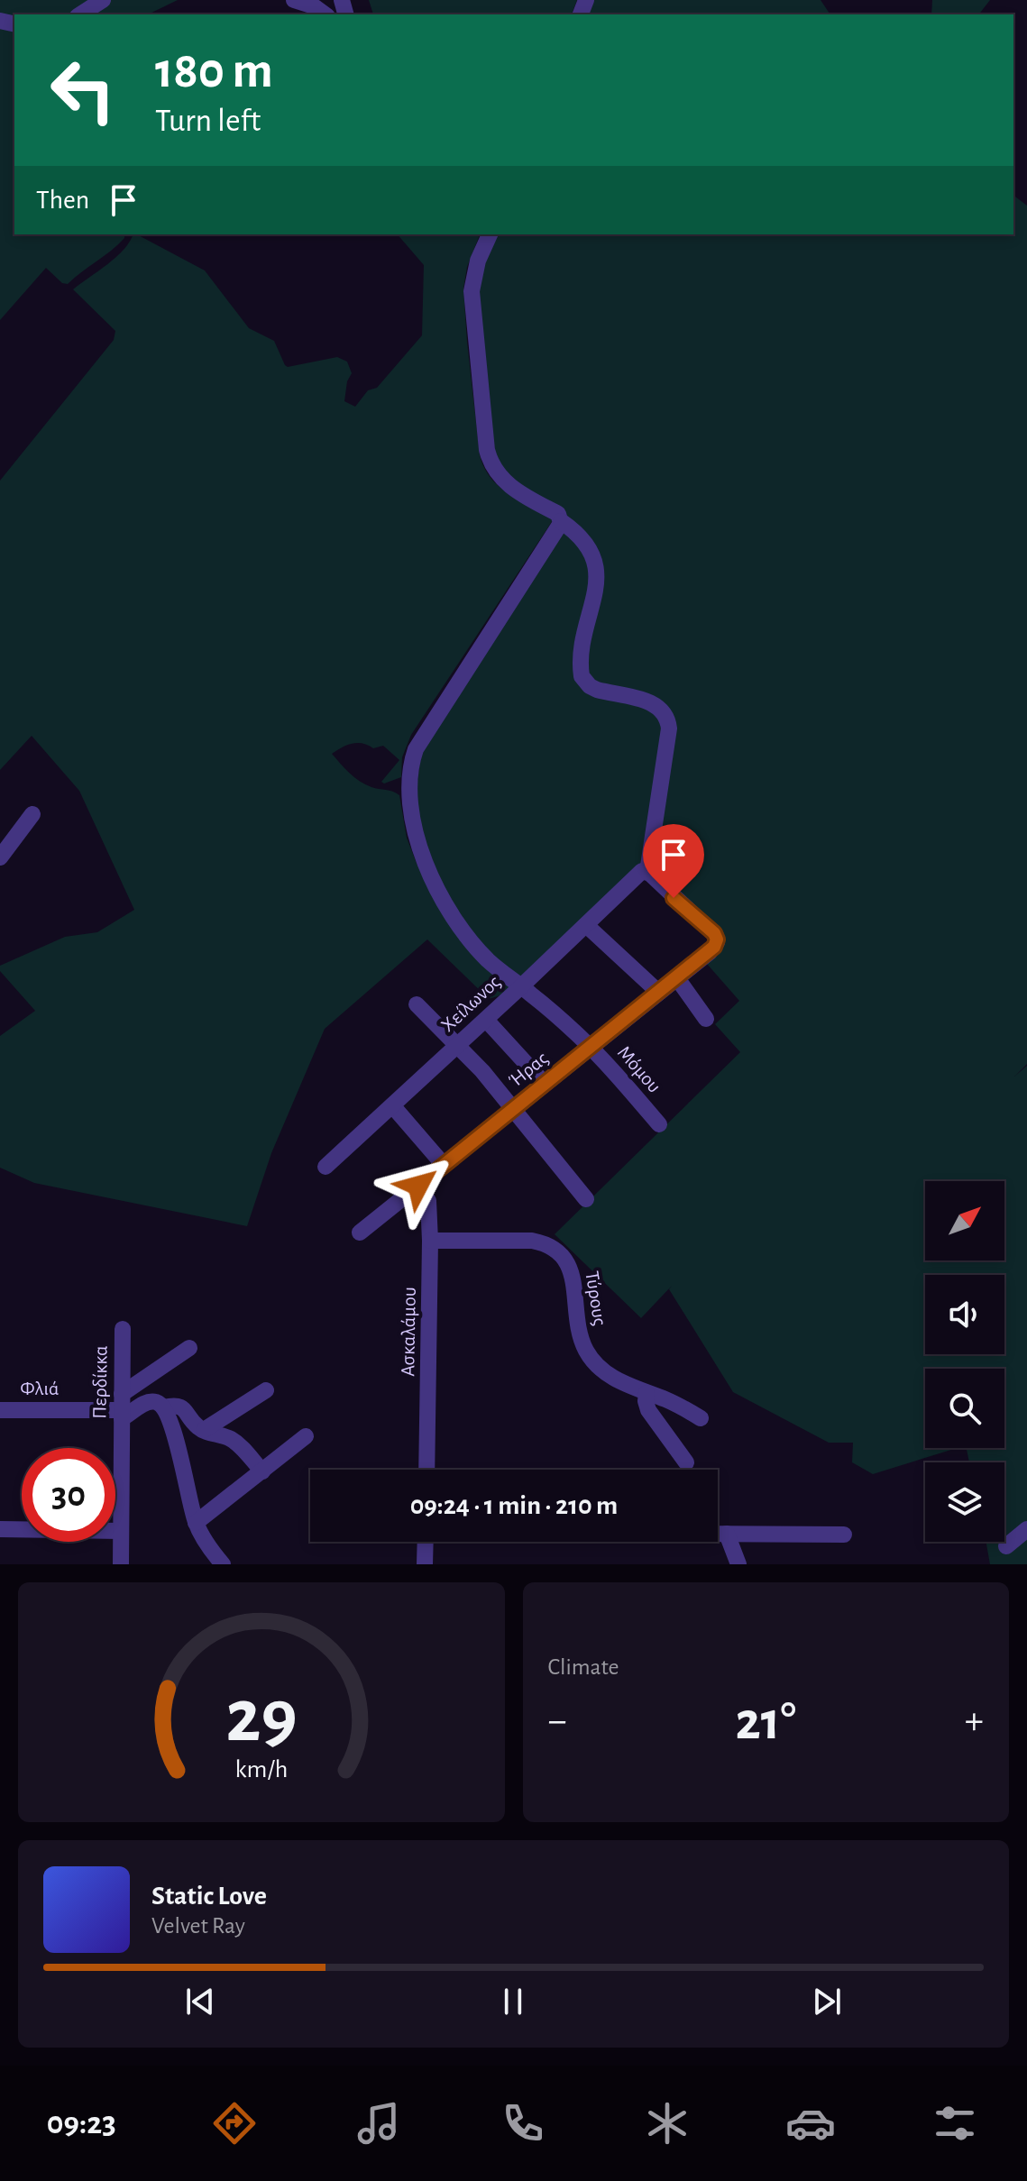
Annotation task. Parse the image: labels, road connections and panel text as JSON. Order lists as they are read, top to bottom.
{
  "streets": {
    "street": [
      "Χείλωνος",
      "Ήρας",
      "Μόμου",
      "Τύρους",
      "Ασκαλάμου",
      "Περδίκκα",
      "Φλιά"
    ]
  },
  "crossings": [
    ["Χείλωνος", "Ήρας"],
    ["Χείλωνος", "Μόμου"],
    ["Ήρας", "Μόμου"],
    ["Ήρας", "Ασκαλάμου"],
    ["Τύρους", "Ασκαλάμου"],
    ["Περδίκκα", "Φλιά"]
  ],
  "north": "top right",
  "page": {
    "turn": ["180 m", "Turn left"],
    "then": "Then",
    "limit": "30",
    "trip": "09:24 · 1 min · 210 m",
    "tile": "Climate",
    "heat": ["−", "21°", "+"],
    "song": ["Static Love", "Velvet Ray"],
    "tabs": "09:23",
    "gauge": ["29", "km/h"]
  }
}
